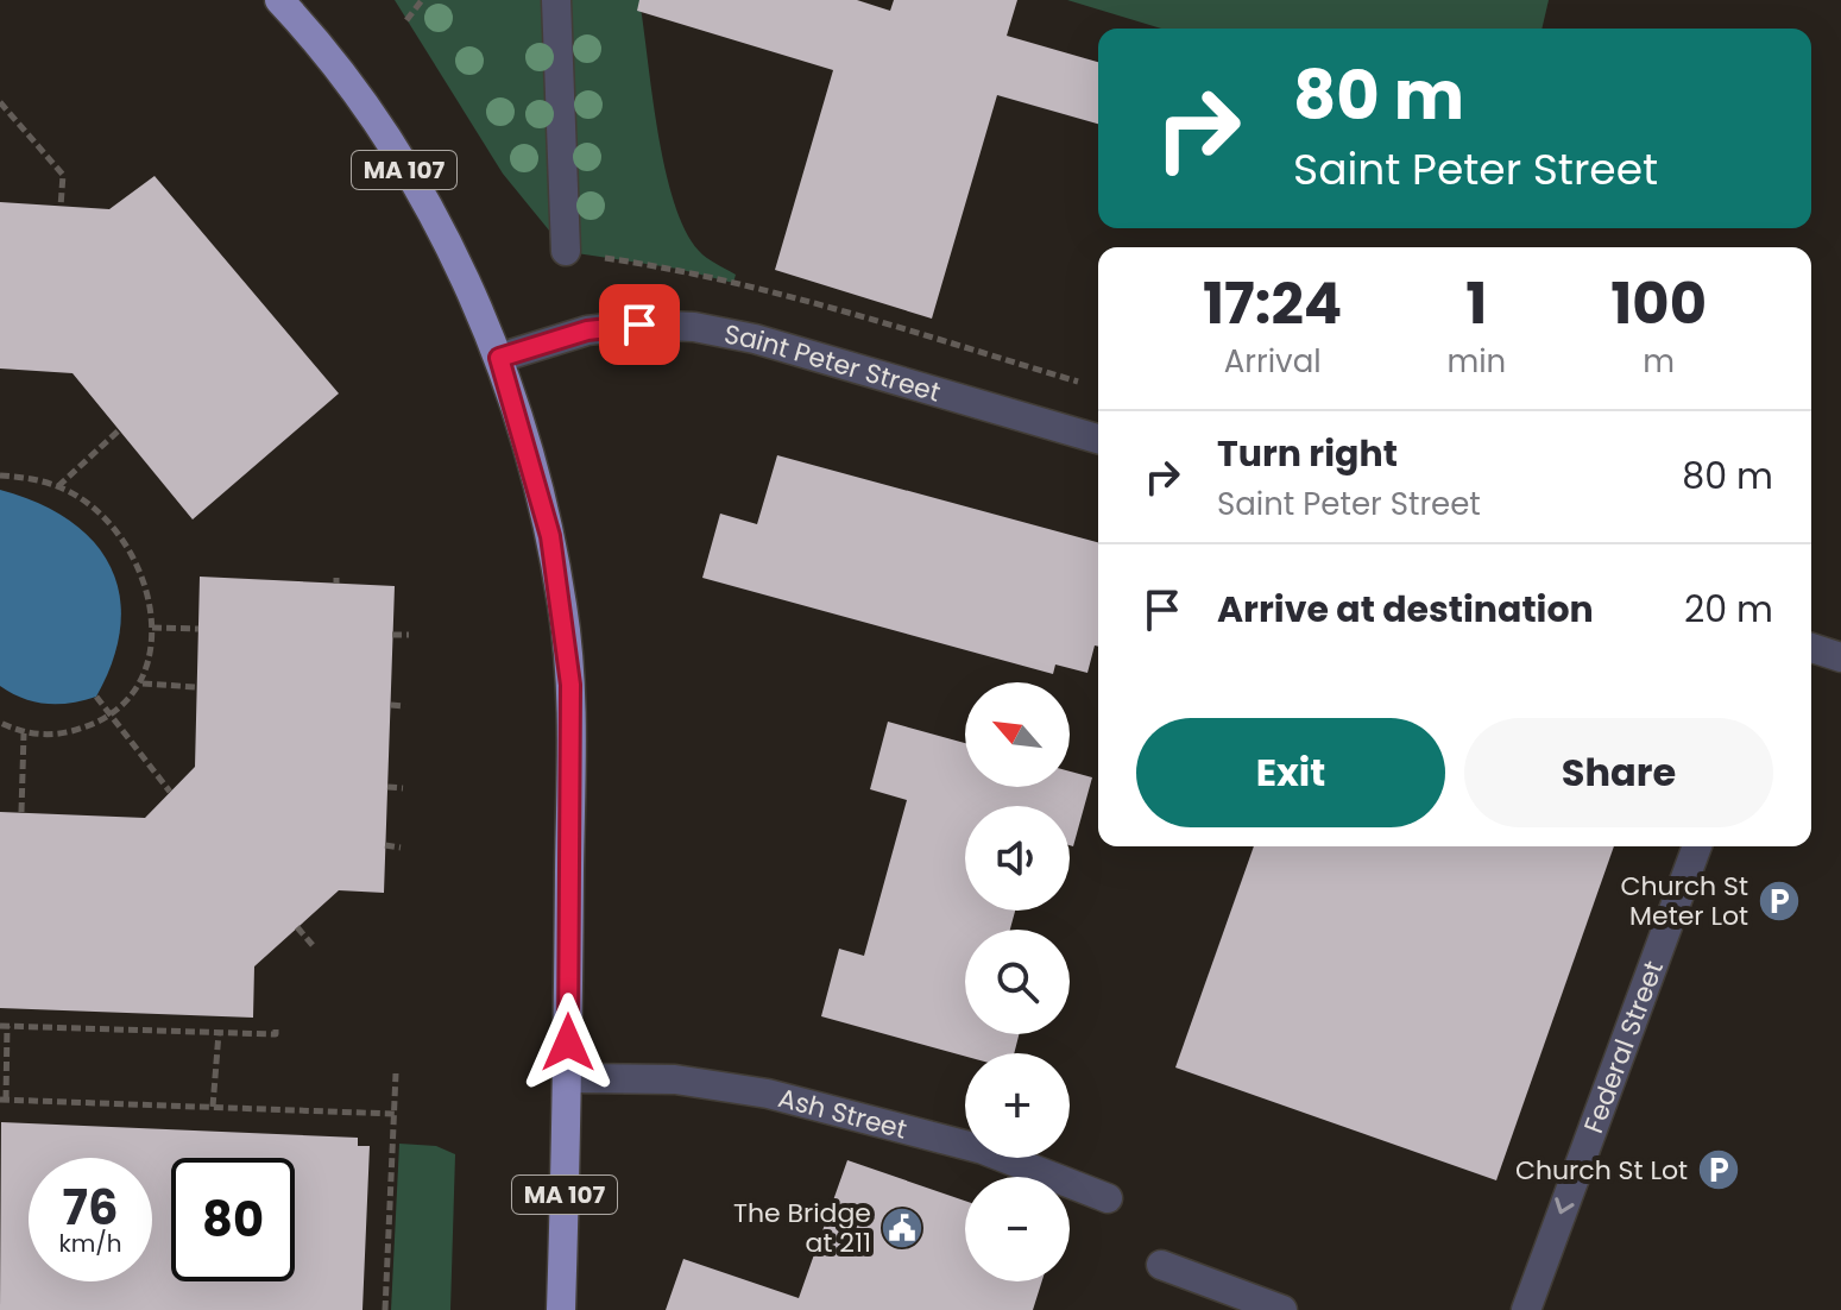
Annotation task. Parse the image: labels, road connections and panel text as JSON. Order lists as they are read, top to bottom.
{
  "streets": {
    "highway": ["MA 107"],
    "street": ["Saint Peter Street", "Federal Street", "Ash Street"]
  },
  "crossings": [
    ["MA 107", "Saint Peter Street"],
    ["MA 107", "Ash Street"]
  ],
  "one_way": ["Federal Street"],
  "places": {
    "parking": ["Church St Meter Lot", "Church St Lot"],
    "public building": ["The Bridge at 211"]
  },
  "north": "top left",
  "page": {
    "turn": ["80 m", "Saint Peter Street"],
    "eta": [
      "17:24",
      "Arrival",
      "1",
      "min",
      "100",
      "m"
    ],
    "list": [
      {
        "name": "Turn right",
        "note": "Saint Peter Street",
        "value": "80 m"
      },
      {
        "name": "Arrive at destination",
        "value": "20 m"
      }
    ],
    "map_buttons": ["+", "−"],
    "buttons": ["Exit", "Share"],
    "speed": "76 km/h",
    "limit": "80"
  }
}
